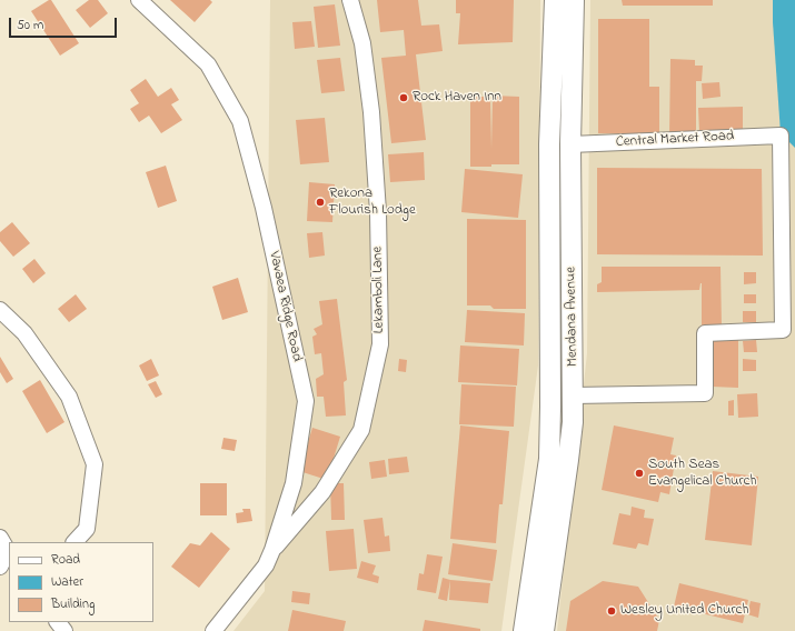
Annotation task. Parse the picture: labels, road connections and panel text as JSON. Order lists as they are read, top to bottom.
{
  "streets": {
    "main road": ["Mendana Avenue"],
    "street": ["Central Market Road", "Lekamboli Lane", "Vavaea Ridge Road"]
  },
  "crossings": [
    ["Central Market Road", "Mendana Avenue"],
    ["Lekamboli Lane", "Vavaea Ridge Road"]
  ],
  "places": [
    "Rock Haven Inn",
    "Rekona Flourish Lodge",
    "South Seas Evangelical Church",
    "Wesley United Church"
  ],
  "legend": ["Road", "Water", "Building"],
  "scale_bar": "50 m"
}
